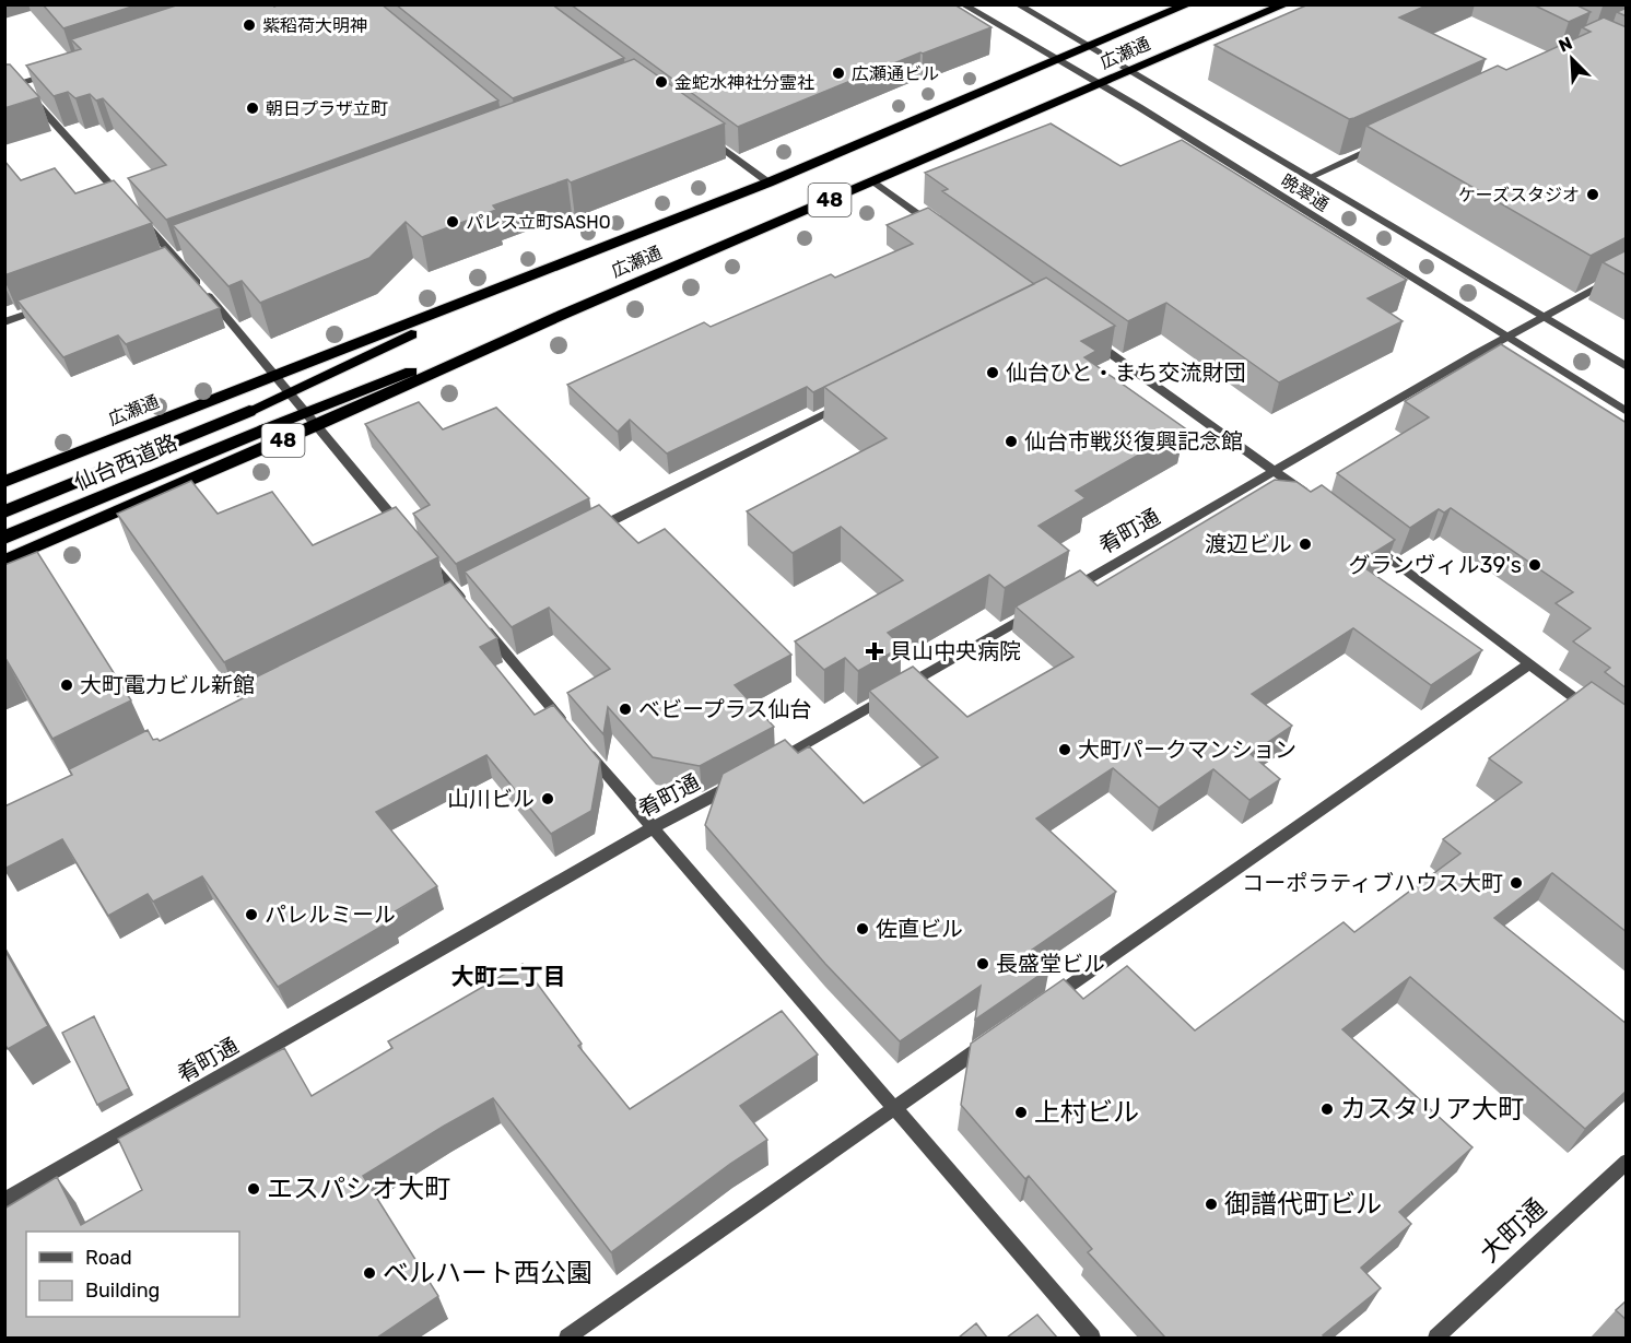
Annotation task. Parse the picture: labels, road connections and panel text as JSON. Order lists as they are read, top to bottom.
{
  "streets": {
    "highway": ["広瀬通", "48", "仙台西道路"],
    "street": ["晩翠通", "肴町通", "大町通"]
  },
  "crossings": [
    ["広瀬通", "晩翠通"],
    ["広瀬通", "48"],
    ["晩翠通", "肴町通"],
    ["48", "仙台西道路"]
  ],
  "districts": ["大町二丁目"],
  "places": {
    "other": [
      "紫稻荷大明神",
      "広瀬通ビル",
      "金蛇水神社分霊社",
      "朝日プラザ立町",
      "ケーズスタジオ",
      "パレス立町SASHO",
      "仙台ひと・まち交流財団",
      "仙台市戦災復興記念館",
      "渡辺ビル",
      "グランヴィル39's",
      "大町電力ビル新館",
      "ベビープラス仙台",
      "大町パークマンション",
      "山川ビル",
      "コーポラティブハウス大町",
      "パレルミール",
      "佐直ビル",
      "長盛堂ビル",
      "カスタリア大町",
      "上村ビル",
      "エスパシオ大町",
      "御譜代町ビル",
      "ベルハート西公園"
    ],
    "health": ["貝山中央病院"]
  },
  "legend": ["Road", "Building"],
  "north": "top left"
}
